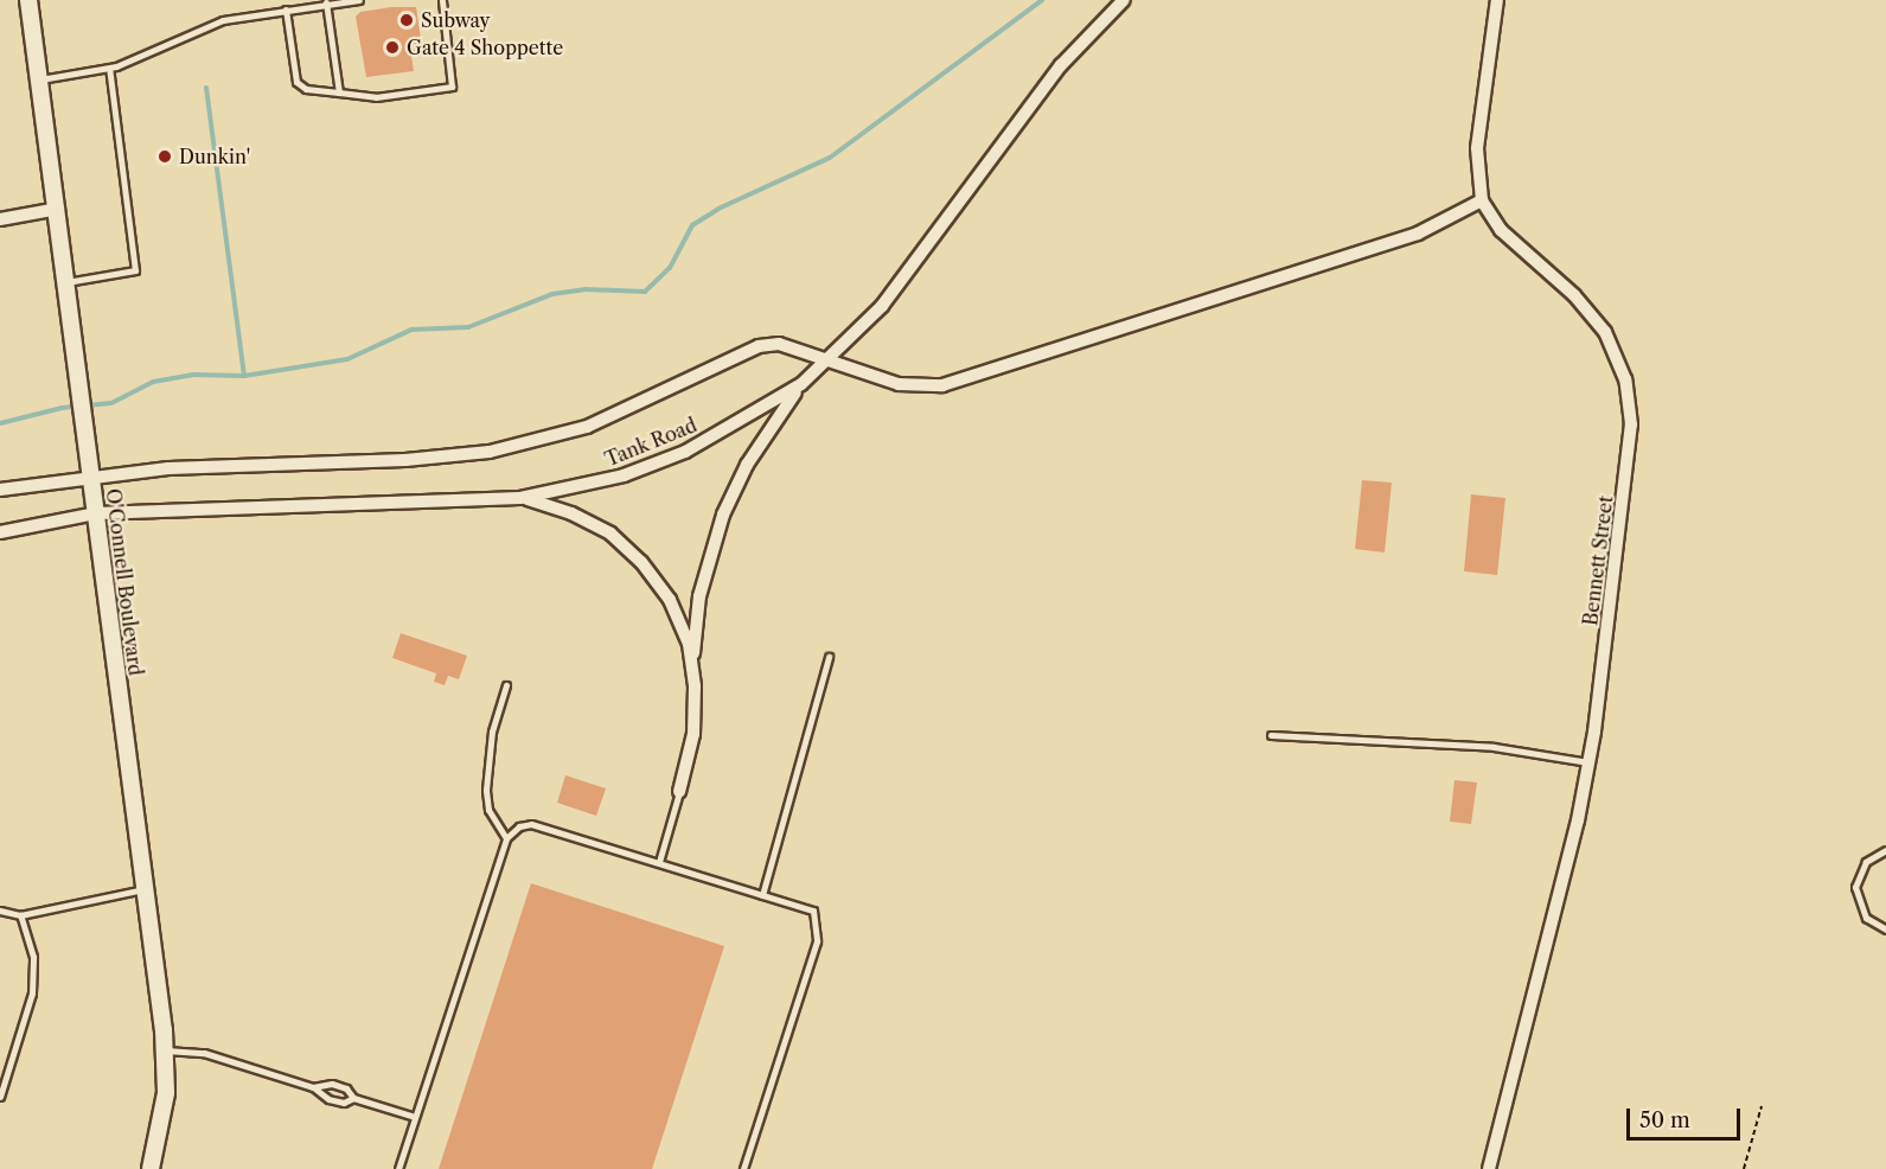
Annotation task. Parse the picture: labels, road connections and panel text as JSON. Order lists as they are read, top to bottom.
{
  "streets": {
    "street": ["Tank Road", "Bennett Street", "O'Connell Boulevard"]
  },
  "crossings": [
    ["Tank Road", "O'Connell Boulevard"]
  ],
  "places": ["Subway", "Gate 4 Shoppette", "Dunkin'"],
  "scale_bar": "50 m"
}
